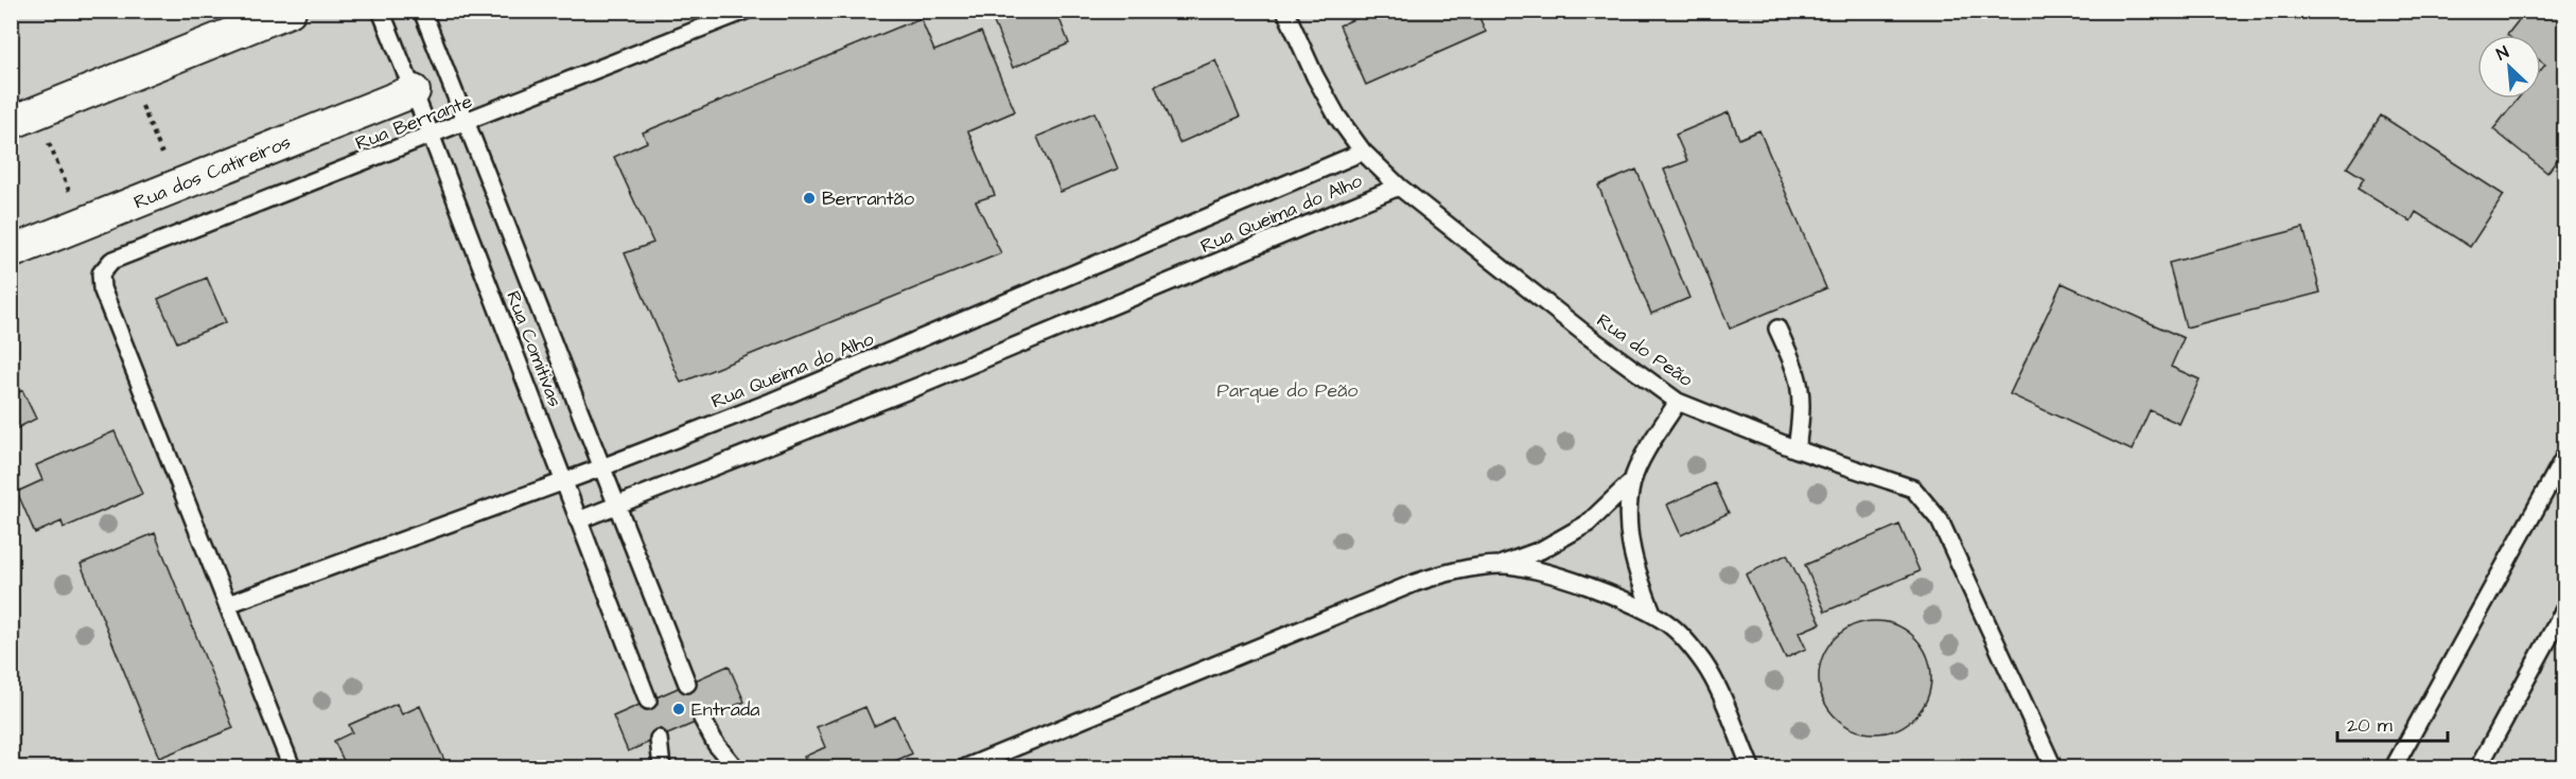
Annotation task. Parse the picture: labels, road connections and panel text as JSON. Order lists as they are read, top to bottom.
{
  "streets": {
    "street": ["Rua dos Catireiros"],
    "lane": [
      "Rua Berrante",
      "Rua Queima do Alho",
      "Rua Comitivas",
      "Rua do Peão"
    ]
  },
  "crossings": [
    ["Rua Berrante", "Rua Queima do Alho"],
    ["Rua Berrante", "Rua Comitivas"],
    ["Rua dos Catireiros", "Rua Comitivas"],
    ["Rua Queima do Alho", "Rua Comitivas"],
    ["Rua Queima do Alho", "Rua do Peão"]
  ],
  "parks": ["Parque do Peão"],
  "places": ["Berrantão", "Entrada"],
  "scale_bar": "20 m",
  "north": "top left"
}
